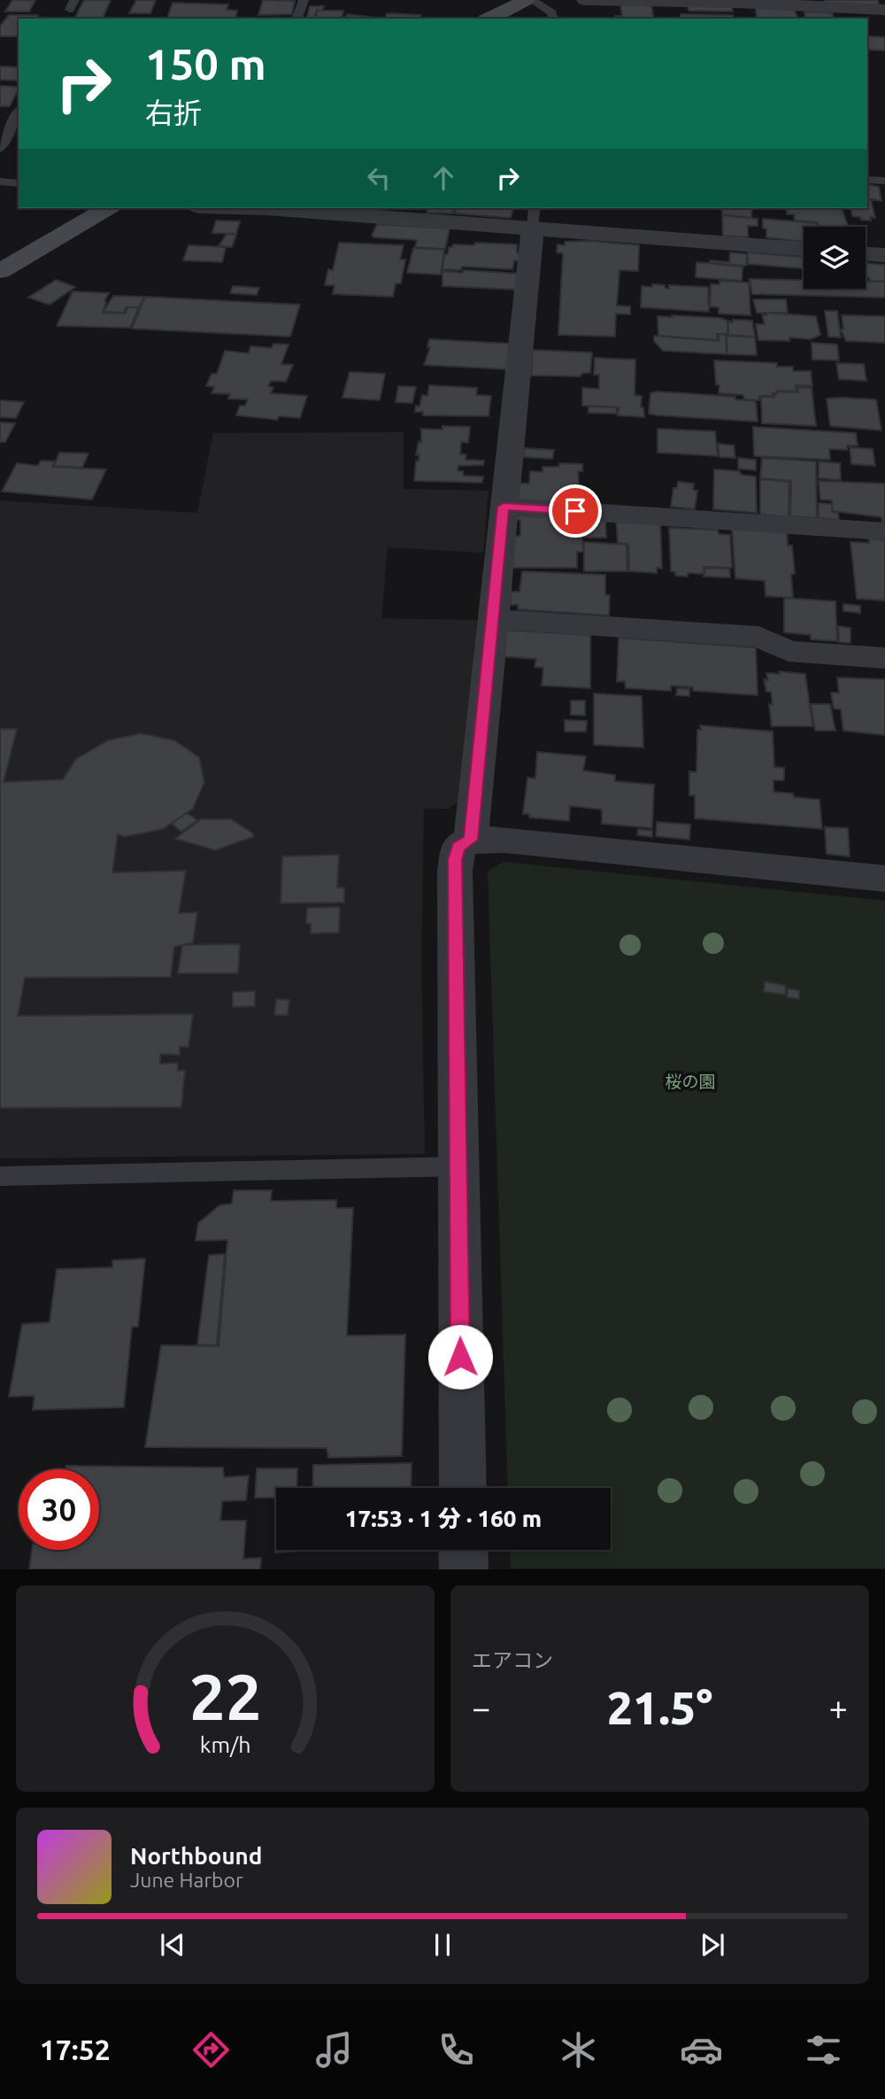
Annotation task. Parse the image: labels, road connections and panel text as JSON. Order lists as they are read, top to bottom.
{
  "parks": ["桜の園"],
  "page": {
    "turn": ["150 m", "右折"],
    "limit": "30",
    "trip": "17:53 · 1 分 · 160 m",
    "tile": "エアコン",
    "heat": ["−", "21.5°", "+"],
    "song": ["Northbound", "June Harbor"],
    "tabs": "17:52",
    "gauge": ["22", "km/h"]
  }
}
